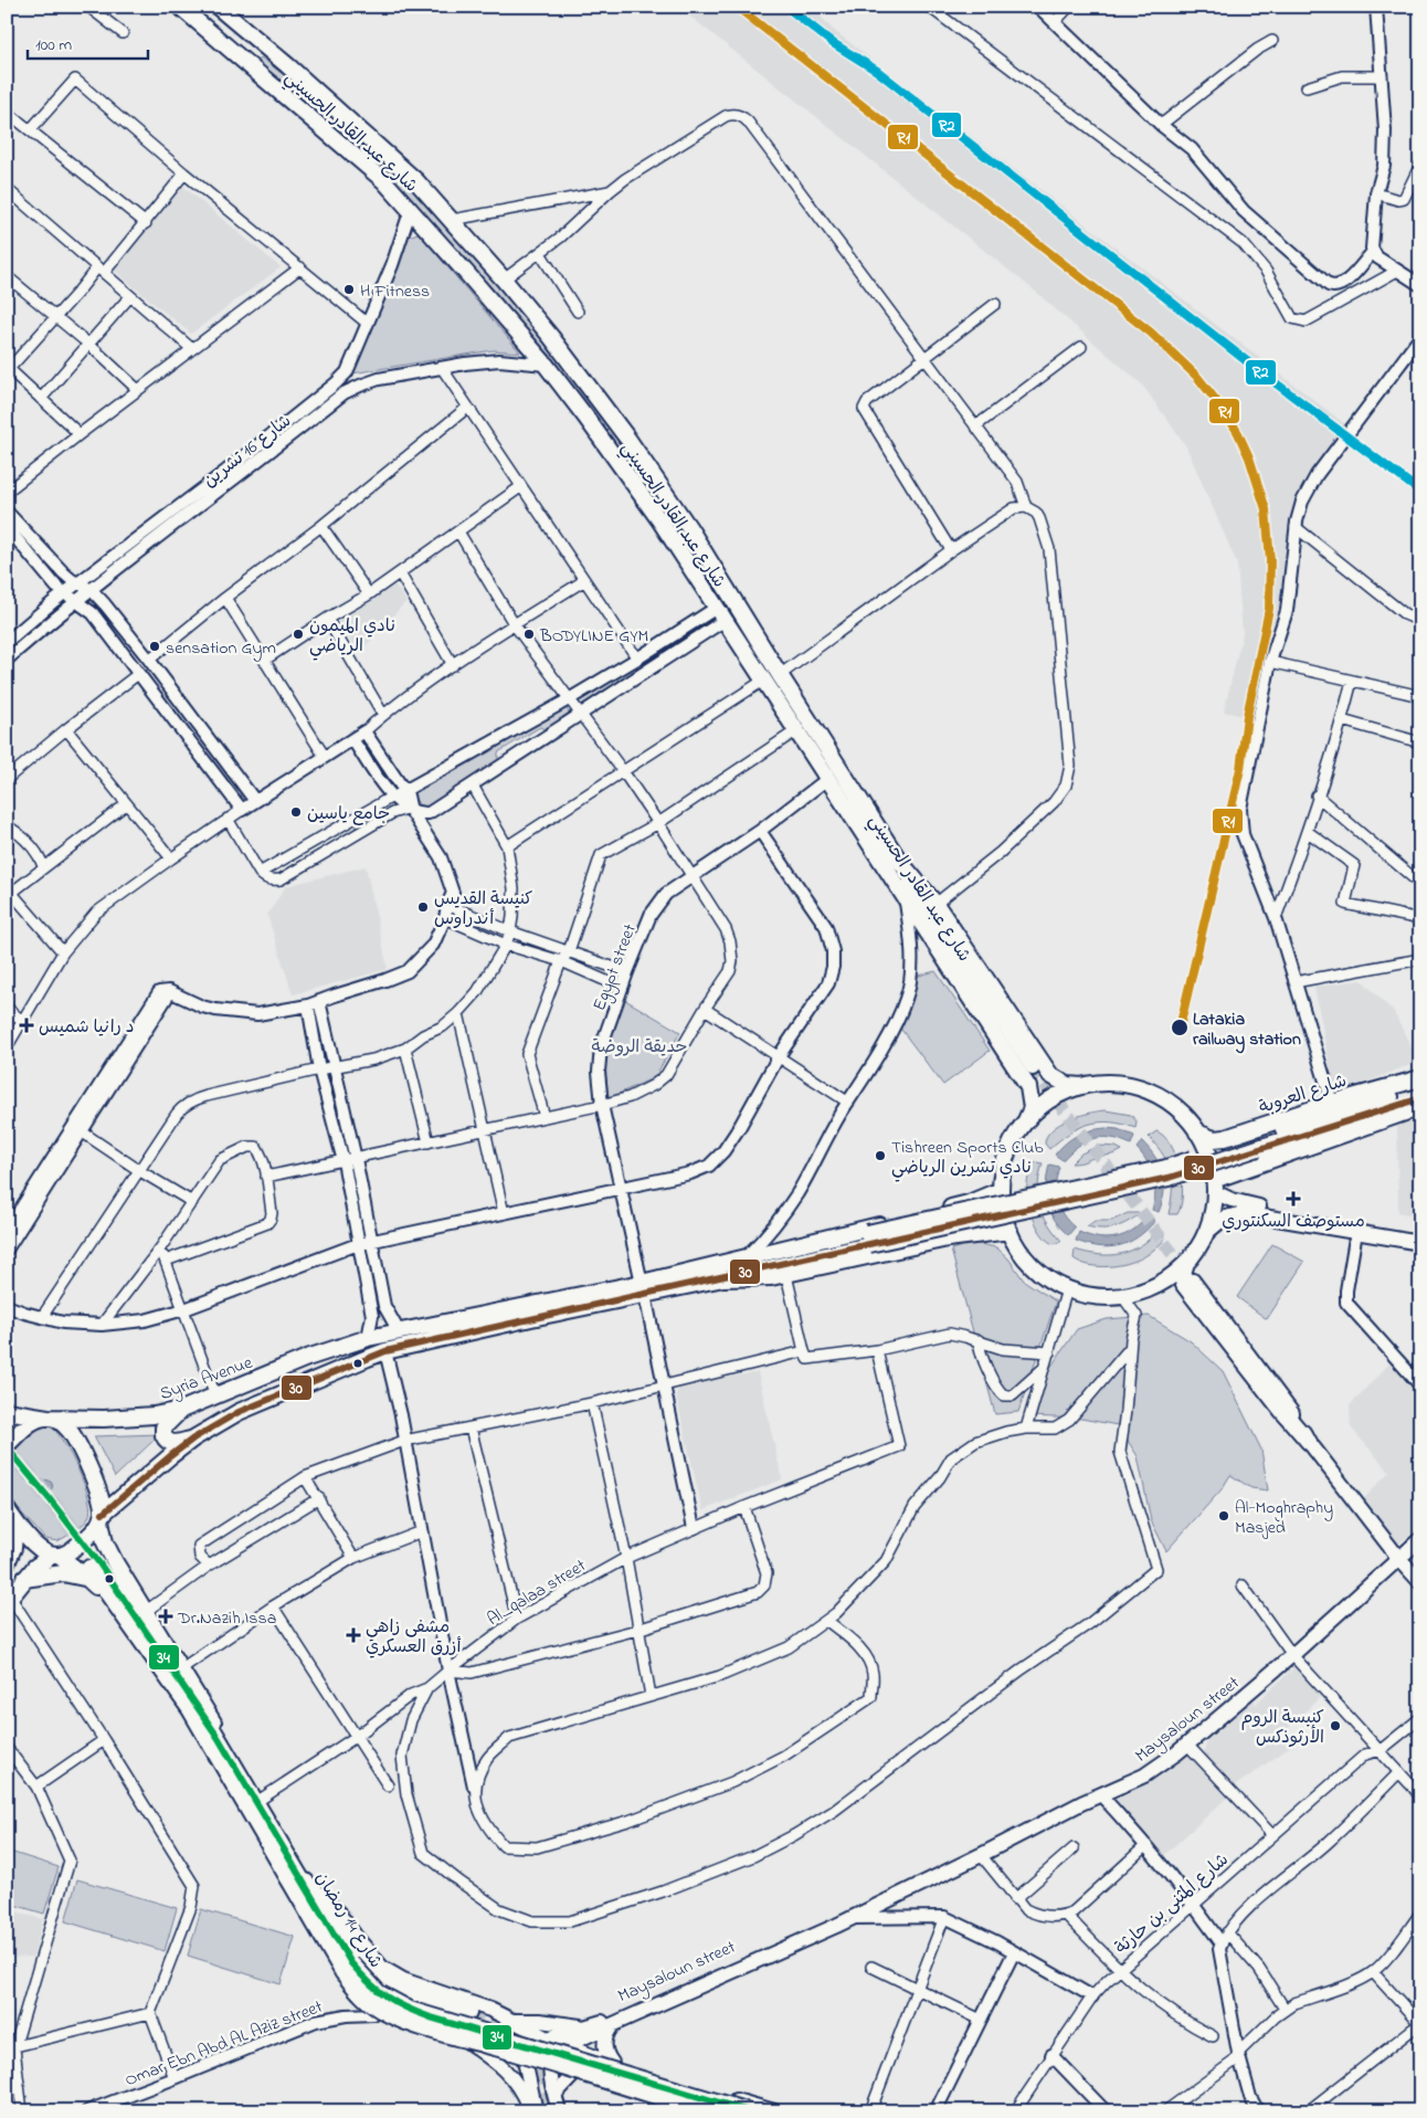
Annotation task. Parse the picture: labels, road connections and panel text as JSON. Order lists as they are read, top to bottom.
{
  "streets": {
    "main road": [
      "شارع عبد القادر الحسيني",
      "شارع العروبة",
      "Syria Avenue",
      "Maysaloun street",
      "شارع 14 رمضان"
    ],
    "street": [
      "شارع 16 تشرين",
      "Egypt street",
      "Al_qalaa street",
      "شارع المثنى بن حارثة",
      "Omar Ebn Abd AL Aziz street"
    ]
  },
  "crossings": [
    ["شارع عبد القادر الحسيني", "شارع 16 تشرين"],
    ["شارع عبد القادر الحسيني", "Egypt street"],
    ["Egypt street", "Syria Avenue"],
    ["Egypt street", "Al_qalaa street"]
  ],
  "parks": ["حديقة الروضة"],
  "places": {
    "other": [
      "H Fitness",
      "نادي الميمون الرياضي",
      "BODYLINE GYM",
      "sensation Gym",
      "جامع ياسين",
      "كنيسة القديس أندراوس",
      "Latakia railway station",
      "Tishreen Sports Club نادي تشرين الرياضي",
      "Al-Moghraphy Masjed",
      "كنيسة الروم الأرثوذكس"
    ],
    "health": [
      "د رانيا شميس",
      "مستوصف السكنتوري",
      "Dr.Nazih Issa",
      "مشفى زاهي أزرق العسكري"
    ]
  },
  "lines": [
    "transit line R1",
    "transit line R2",
    "transit line 30",
    "transit line 34"
  ],
  "scale_bar": "100 m"
}
